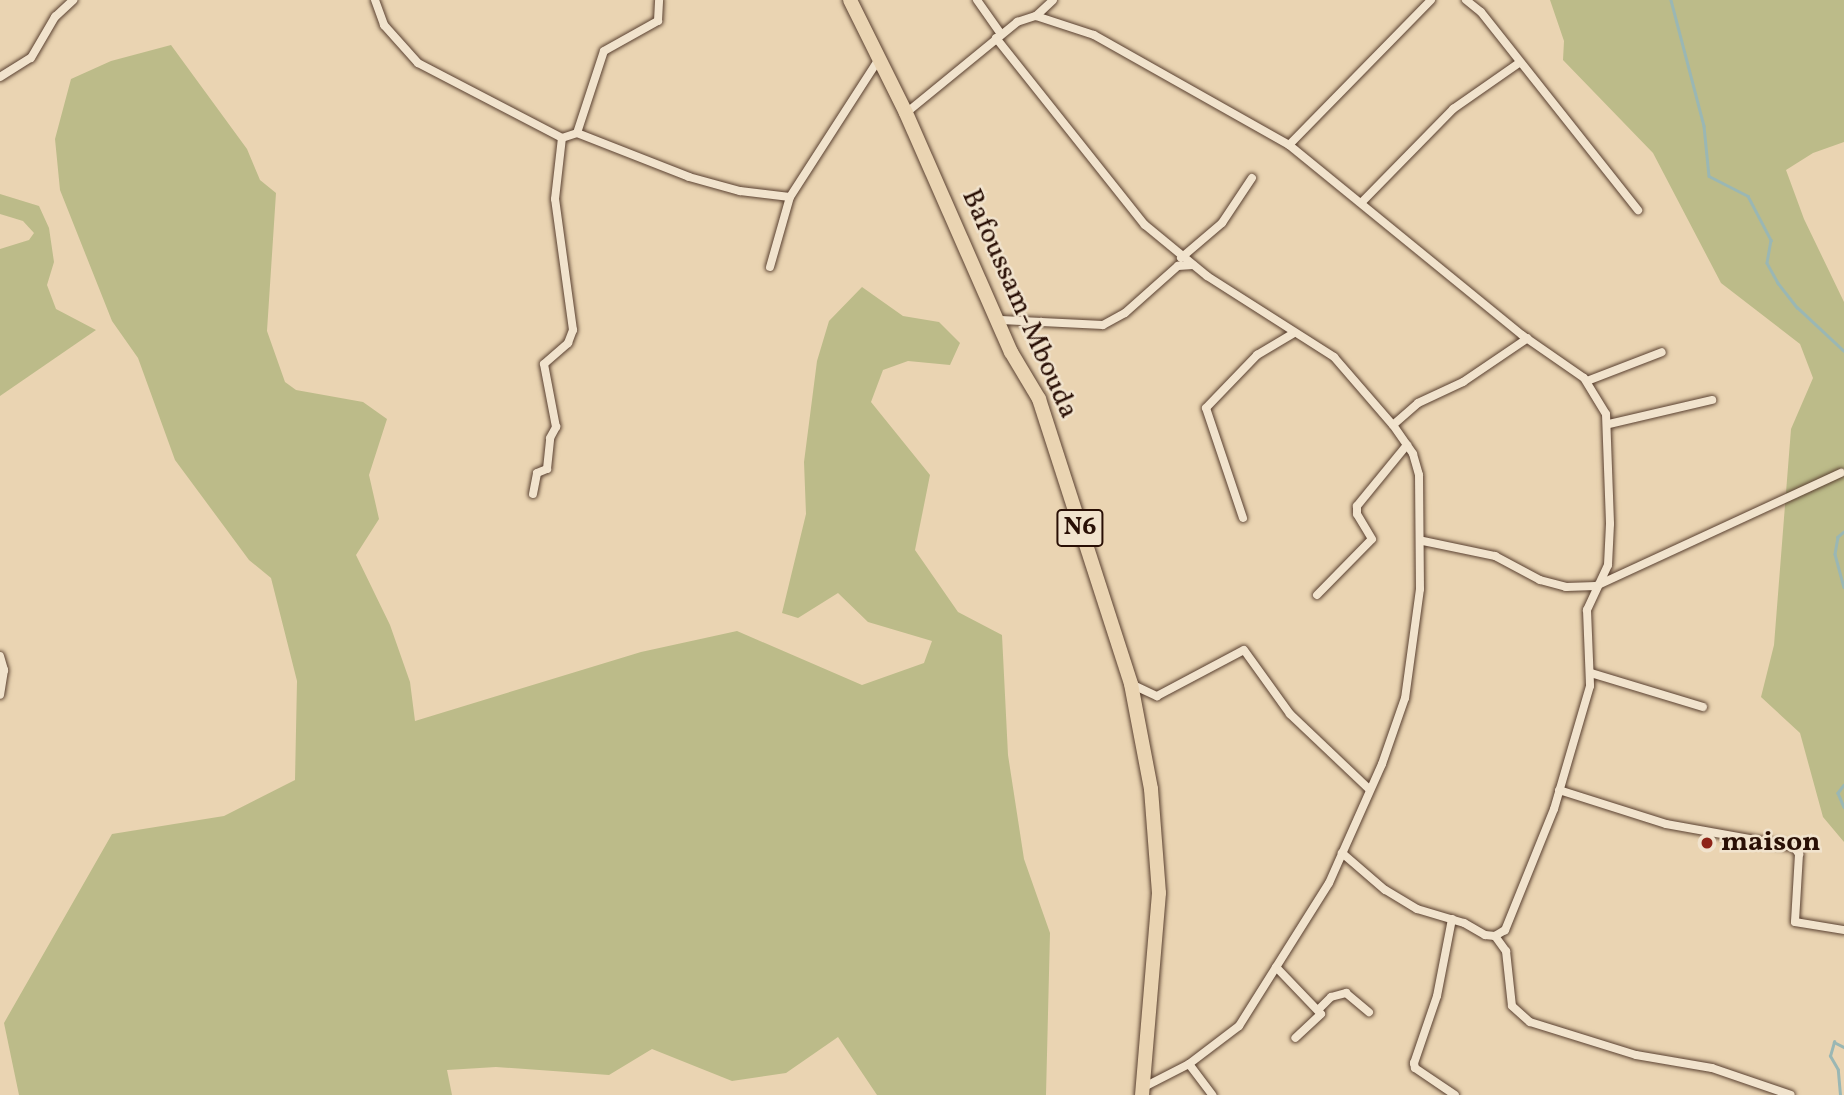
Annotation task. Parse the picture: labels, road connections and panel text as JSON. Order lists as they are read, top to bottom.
{
  "streets": {
    "highway": ["Bafoussam-Mbouda", "N6"]
  },
  "places": ["maison"]
}
